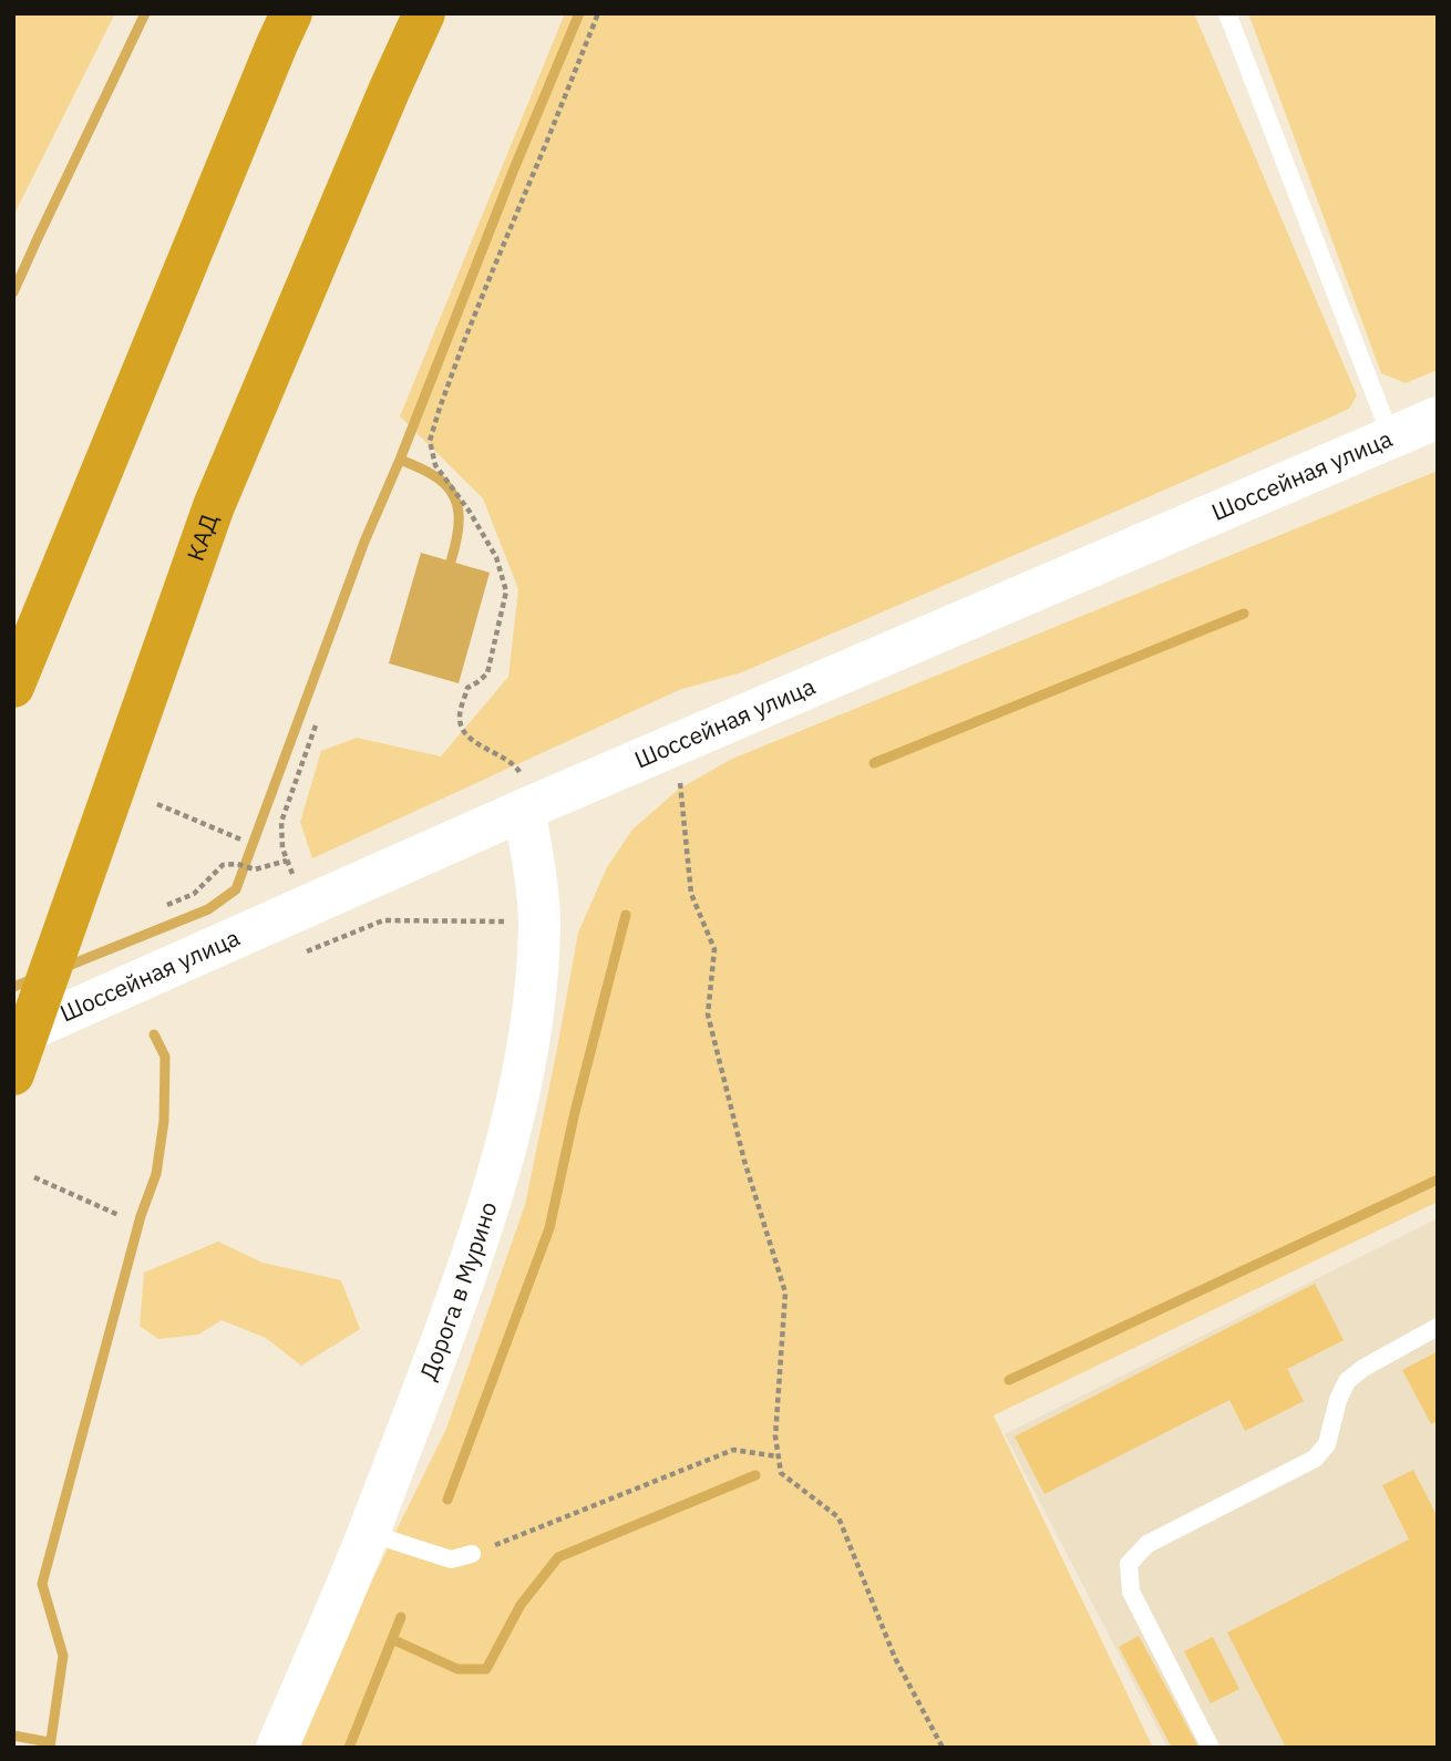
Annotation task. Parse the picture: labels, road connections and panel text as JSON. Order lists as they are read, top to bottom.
{
  "streets": {
    "highway": ["КАД"],
    "main road": ["Шоссейная улица", "Дорога в Мурино"]
  },
  "crossings": [
    ["Шоссейная улица", "Дорога в Мурино"]
  ]
}
